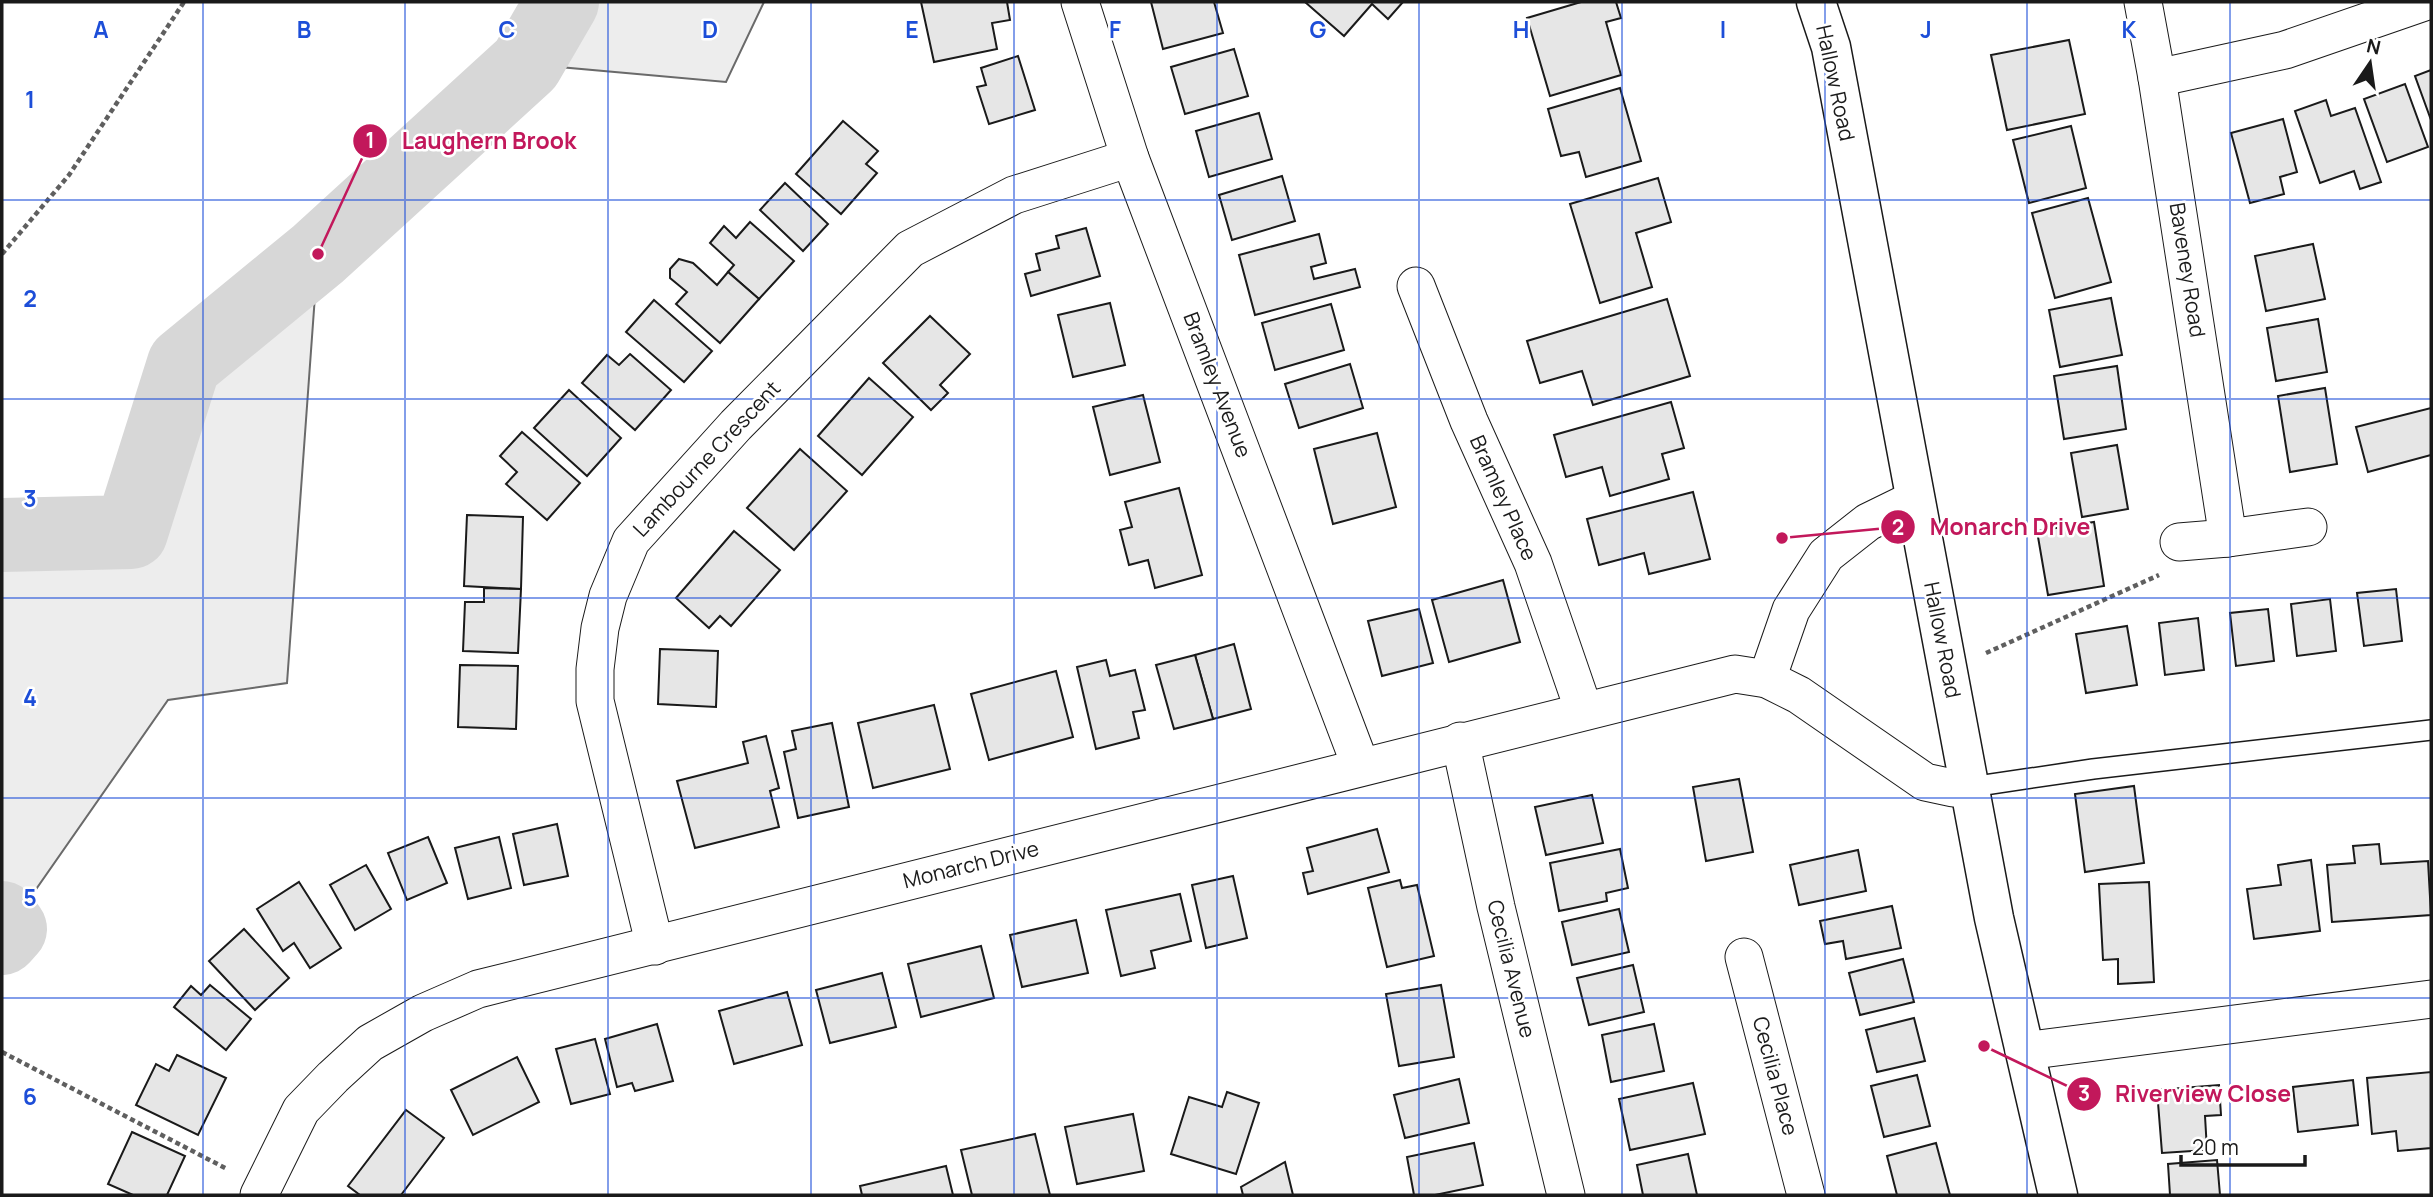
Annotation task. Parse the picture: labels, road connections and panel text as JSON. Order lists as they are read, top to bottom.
{
  "streets": {
    "main road": ["Hallow Road"],
    "street": [
      "Baveney Road",
      "Bramley Avenue",
      "Lambourne Crescent",
      "Bramley Place",
      "Monarch Drive",
      "Cecilia Avenue",
      "Cecilia Place"
    ]
  },
  "crossings": [
    ["Hallow Road", "Monarch Drive"],
    ["Bramley Avenue", "Lambourne Crescent"],
    ["Bramley Avenue", "Monarch Drive"],
    ["Lambourne Crescent", "Monarch Drive"],
    ["Bramley Place", "Monarch Drive"],
    ["Monarch Drive", "Cecilia Avenue"]
  ],
  "places": ["Laughern Brook", "Monarch Drive", "Riverview Close"],
  "scale_bar": "20 m",
  "north": "top",
  "grid": {
    "columns": [
      "A",
      "B",
      "C",
      "D",
      "E",
      "F",
      "G",
      "H",
      "I",
      "J",
      "K"
    ],
    "rows": [
      "1",
      "2",
      "3",
      "4",
      "5",
      "6"
    ]
  }
}
